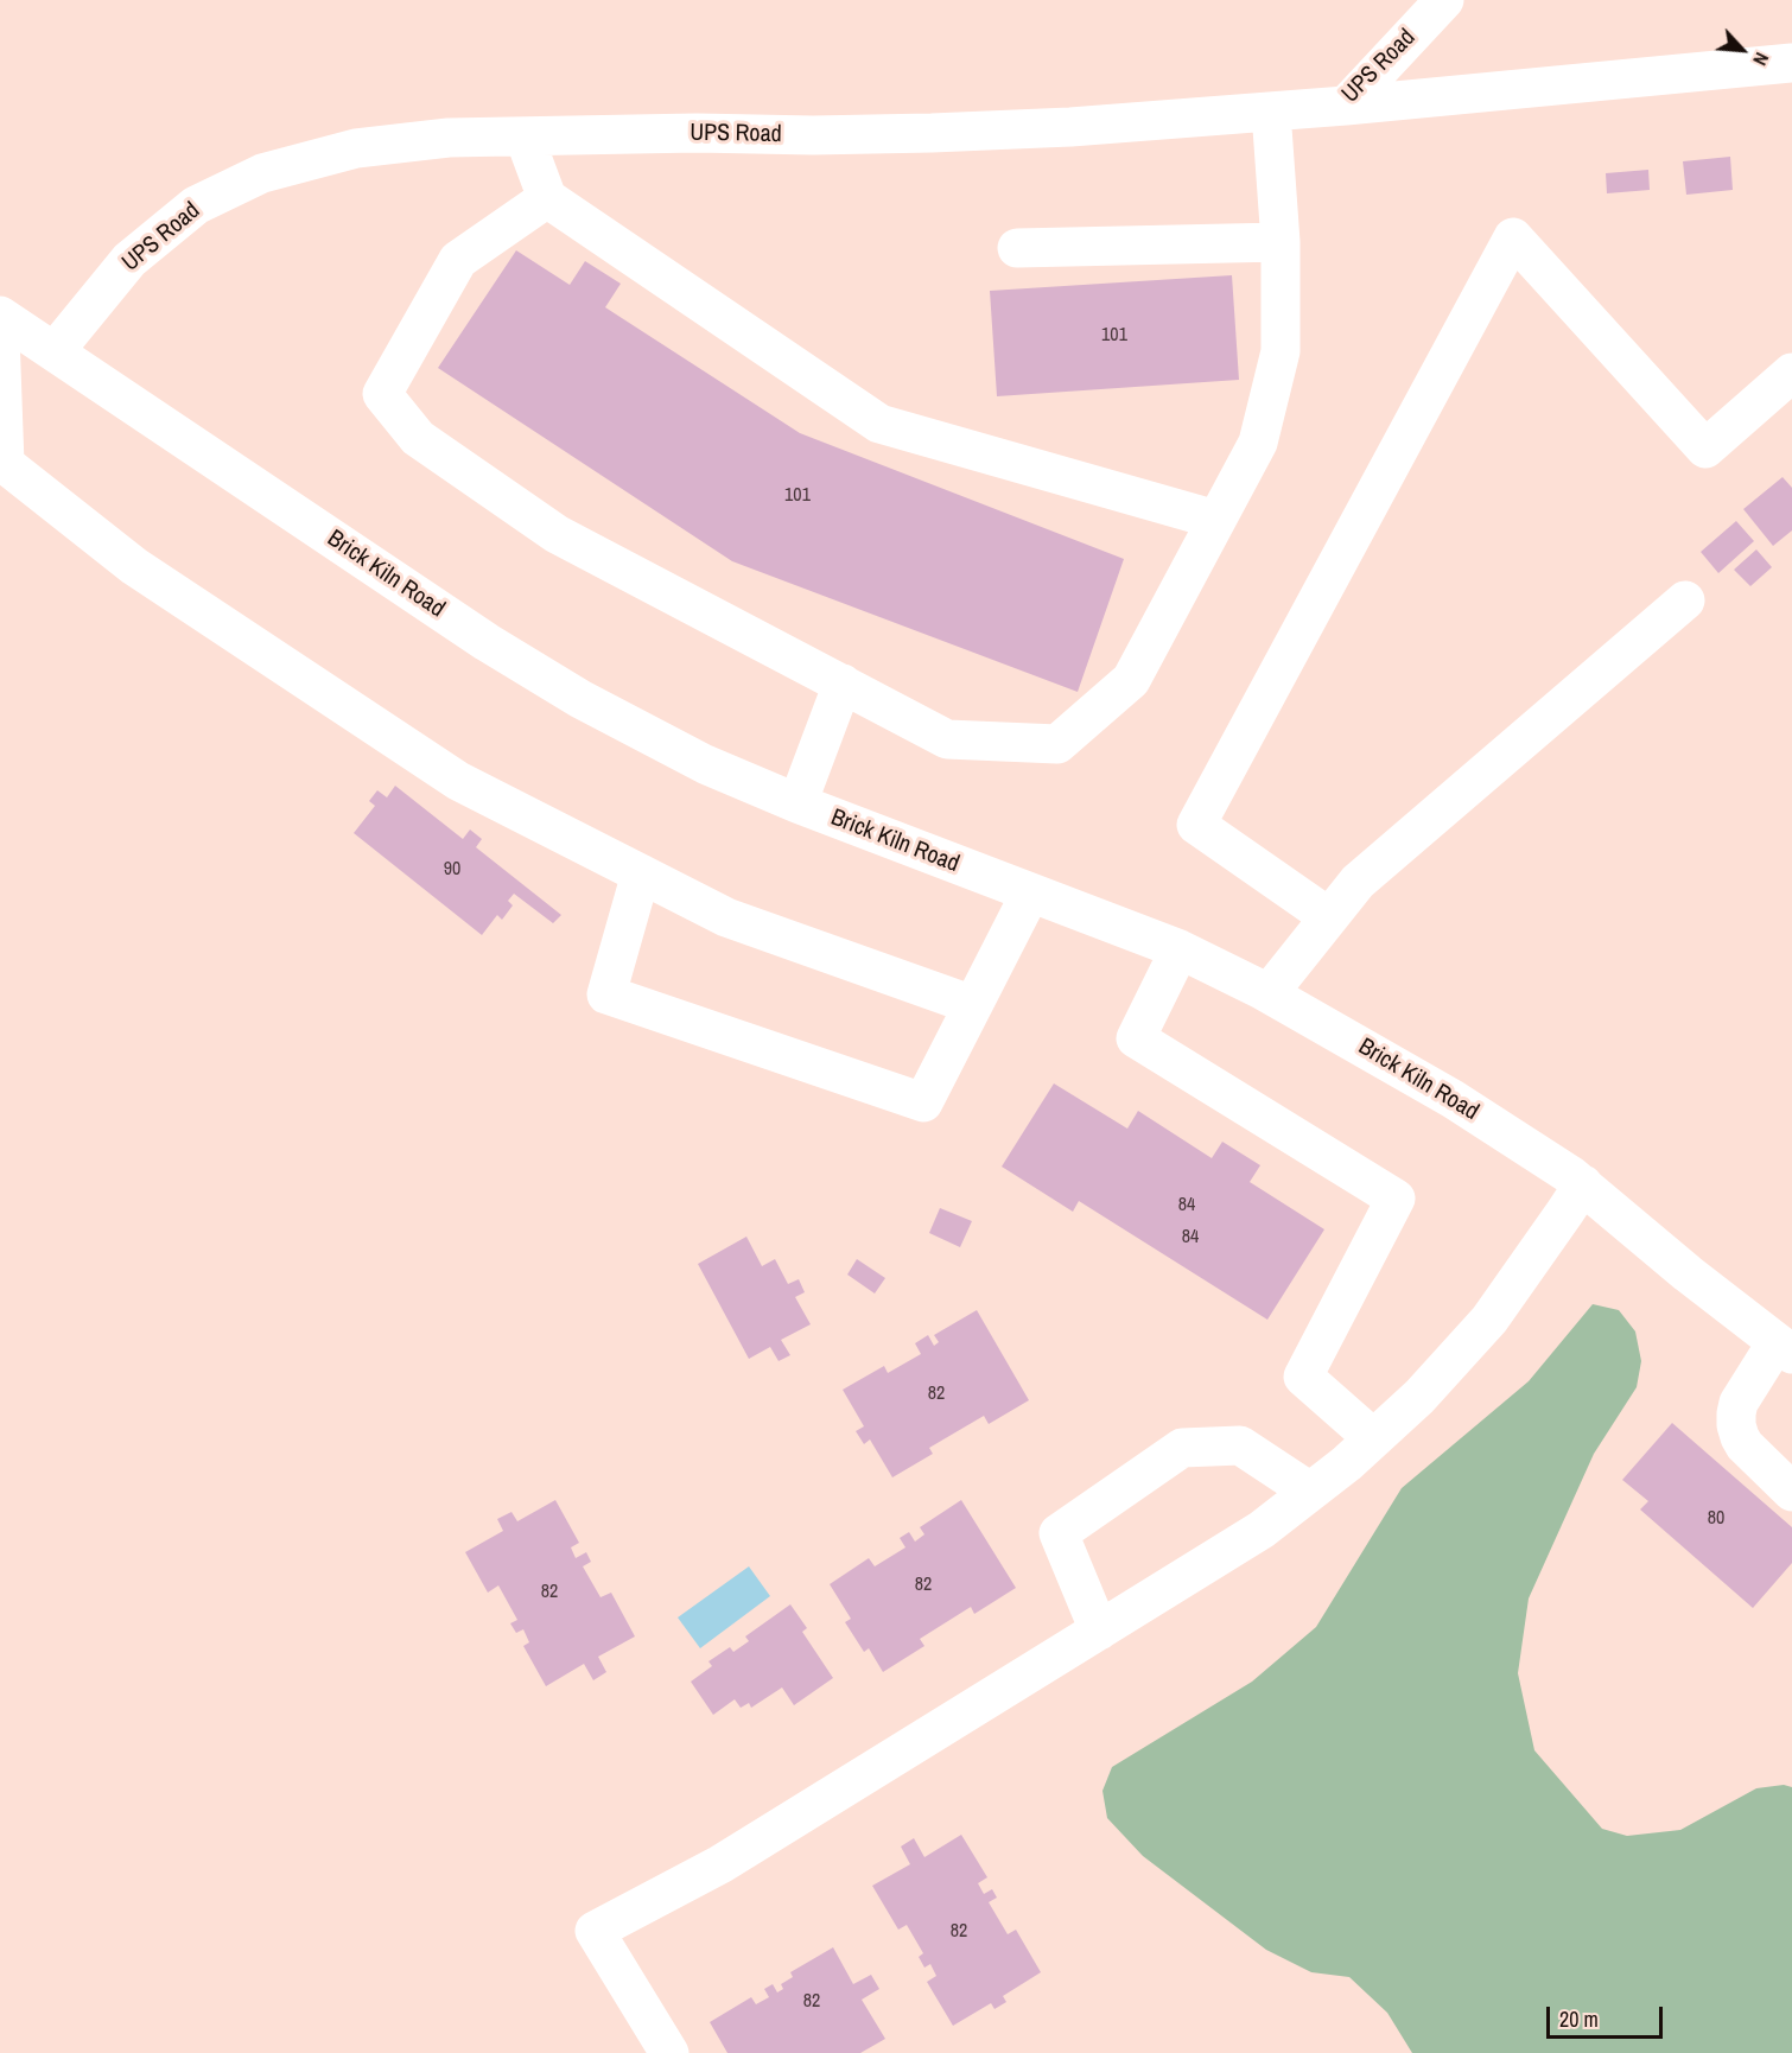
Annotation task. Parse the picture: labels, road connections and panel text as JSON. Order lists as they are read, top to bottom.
{
  "streets": {
    "street": ["UPS Road", "Brick Kiln Road"]
  },
  "crossings": [
    ["UPS Road", "Brick Kiln Road"]
  ],
  "house_numbers": [
    "101",
    "101",
    "90",
    "84",
    "84",
    "82",
    "80",
    "82",
    "82",
    "82",
    "82"
  ],
  "scale_bar": "20 m",
  "north": "bottom right"
}
